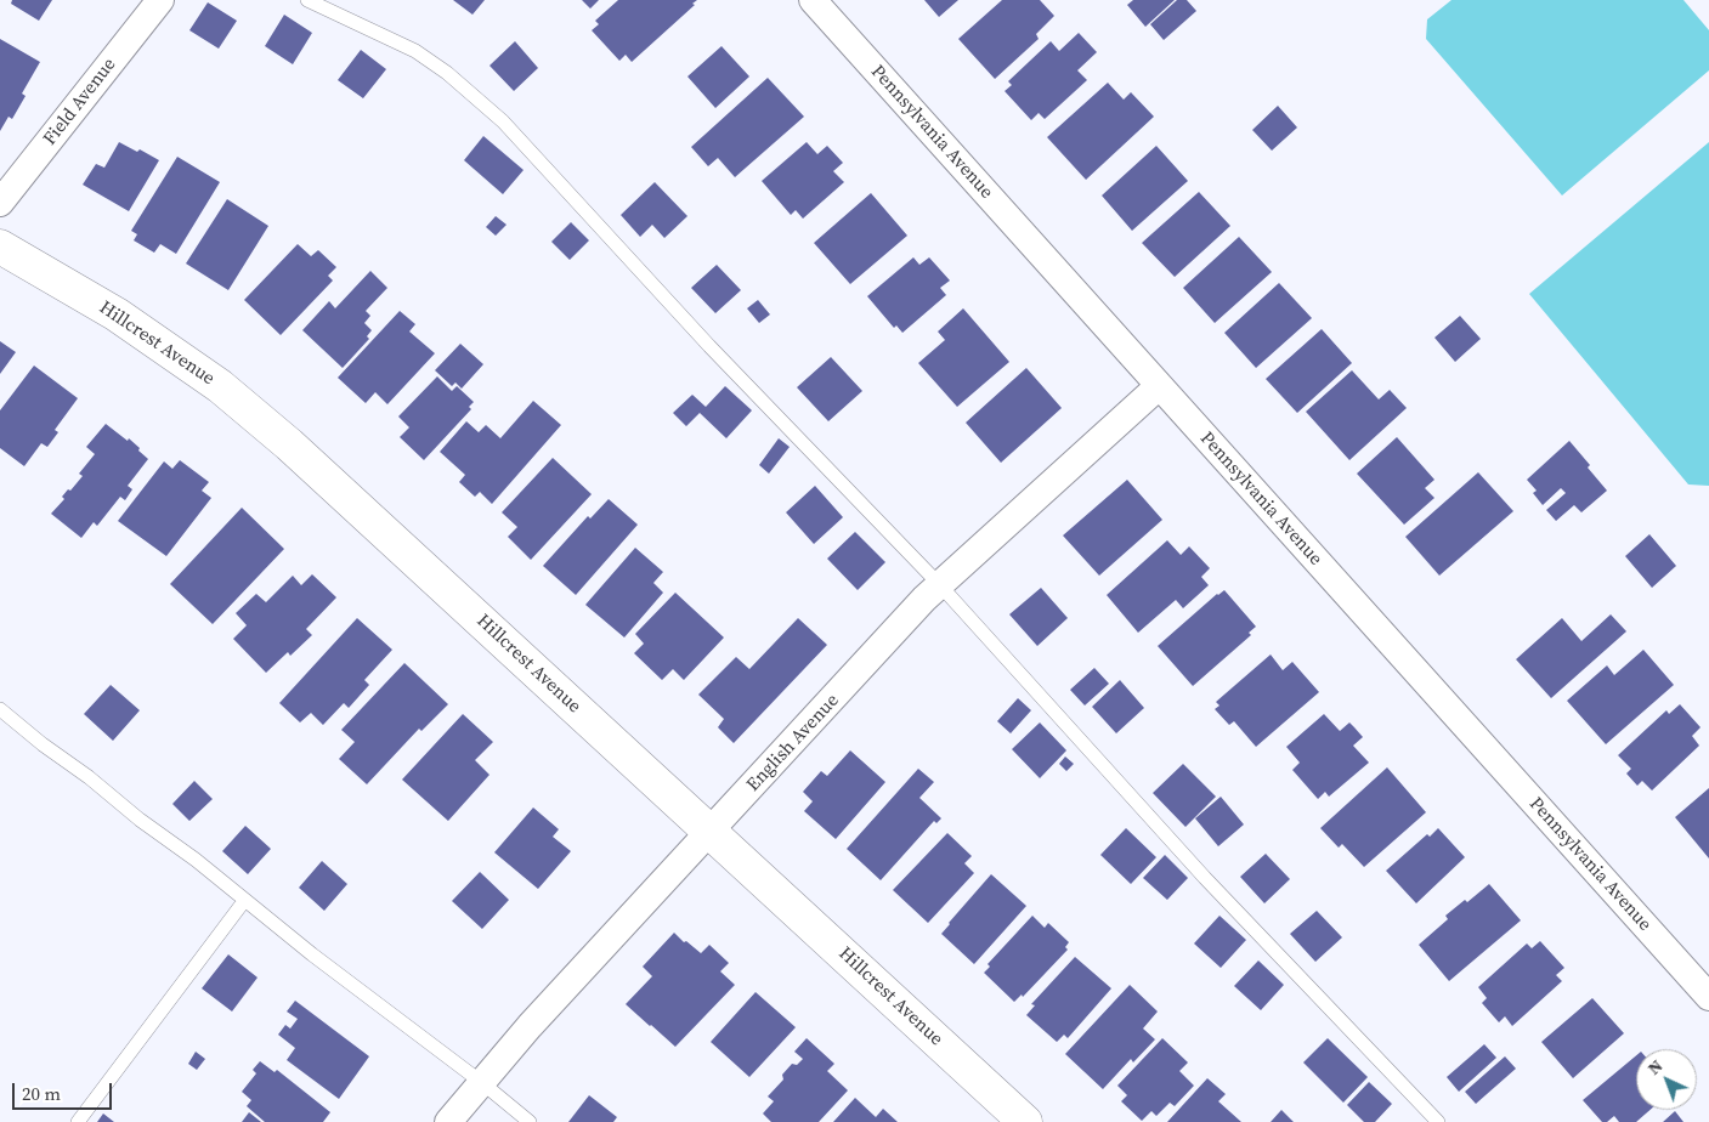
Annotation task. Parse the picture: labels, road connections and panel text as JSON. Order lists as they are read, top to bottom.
{
  "streets": {
    "main road": ["Hillcrest Avenue"],
    "street": ["Field Avenue", "Pennsylvania Avenue", "English Avenue"]
  },
  "crossings": [
    ["Pennsylvania Avenue", "English Avenue"],
    ["Hillcrest Avenue", "English Avenue"]
  ],
  "scale_bar": "20 m",
  "north": "top left"
}
